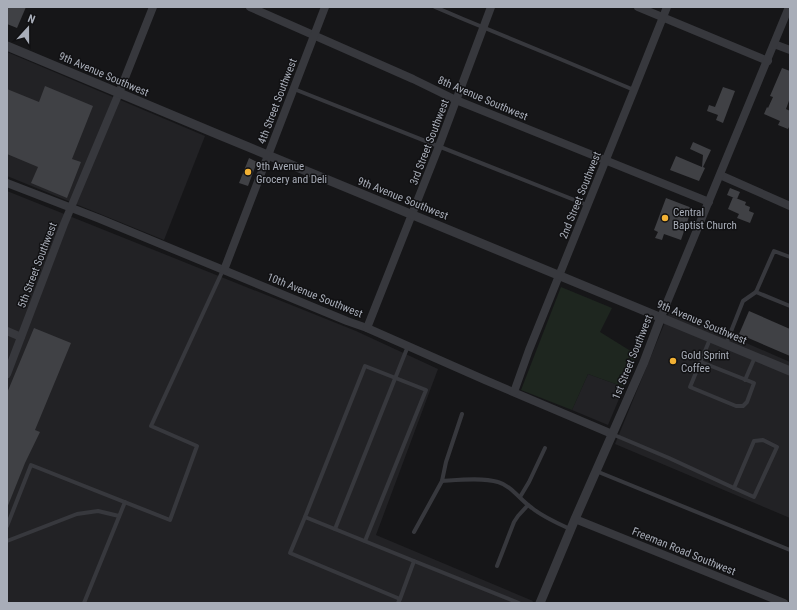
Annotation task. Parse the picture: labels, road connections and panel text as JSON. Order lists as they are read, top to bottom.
{
  "streets": {
    "street": [
      "9th Avenue Southwest",
      "8th Avenue Southwest",
      "4th Street Southwest",
      "3rd Street Southwest",
      "2nd Street Southwest",
      "5th Street Southwest",
      "10th Avenue Southwest",
      "1st Street Southwest",
      "Freeman Road Southwest"
    ]
  },
  "crossings": [
    ["9th Avenue Southwest", "4th Street Southwest"],
    ["9th Avenue Southwest", "3rd Street Southwest"],
    ["9th Avenue Southwest", "2nd Street Southwest"],
    ["9th Avenue Southwest", "5th Street Southwest"],
    ["9th Avenue Southwest", "1st Street Southwest"],
    ["8th Avenue Southwest", "4th Street Southwest"],
    ["8th Avenue Southwest", "3rd Street Southwest"],
    ["8th Avenue Southwest", "2nd Street Southwest"],
    ["8th Avenue Southwest", "1st Street Southwest"],
    ["4th Street Southwest", "10th Avenue Southwest"],
    ["3rd Street Southwest", "10th Avenue Southwest"],
    ["2nd Street Southwest", "10th Avenue Southwest"],
    ["5th Street Southwest", "10th Avenue Southwest"],
    ["10th Avenue Southwest", "1st Street Southwest"],
    ["1st Street Southwest", "Freeman Road Southwest"]
  ],
  "places": ["9th Avenue Grocery and Deli", "Central Baptist Church", "Gold Sprint Coffee"],
  "north": "top"
}
